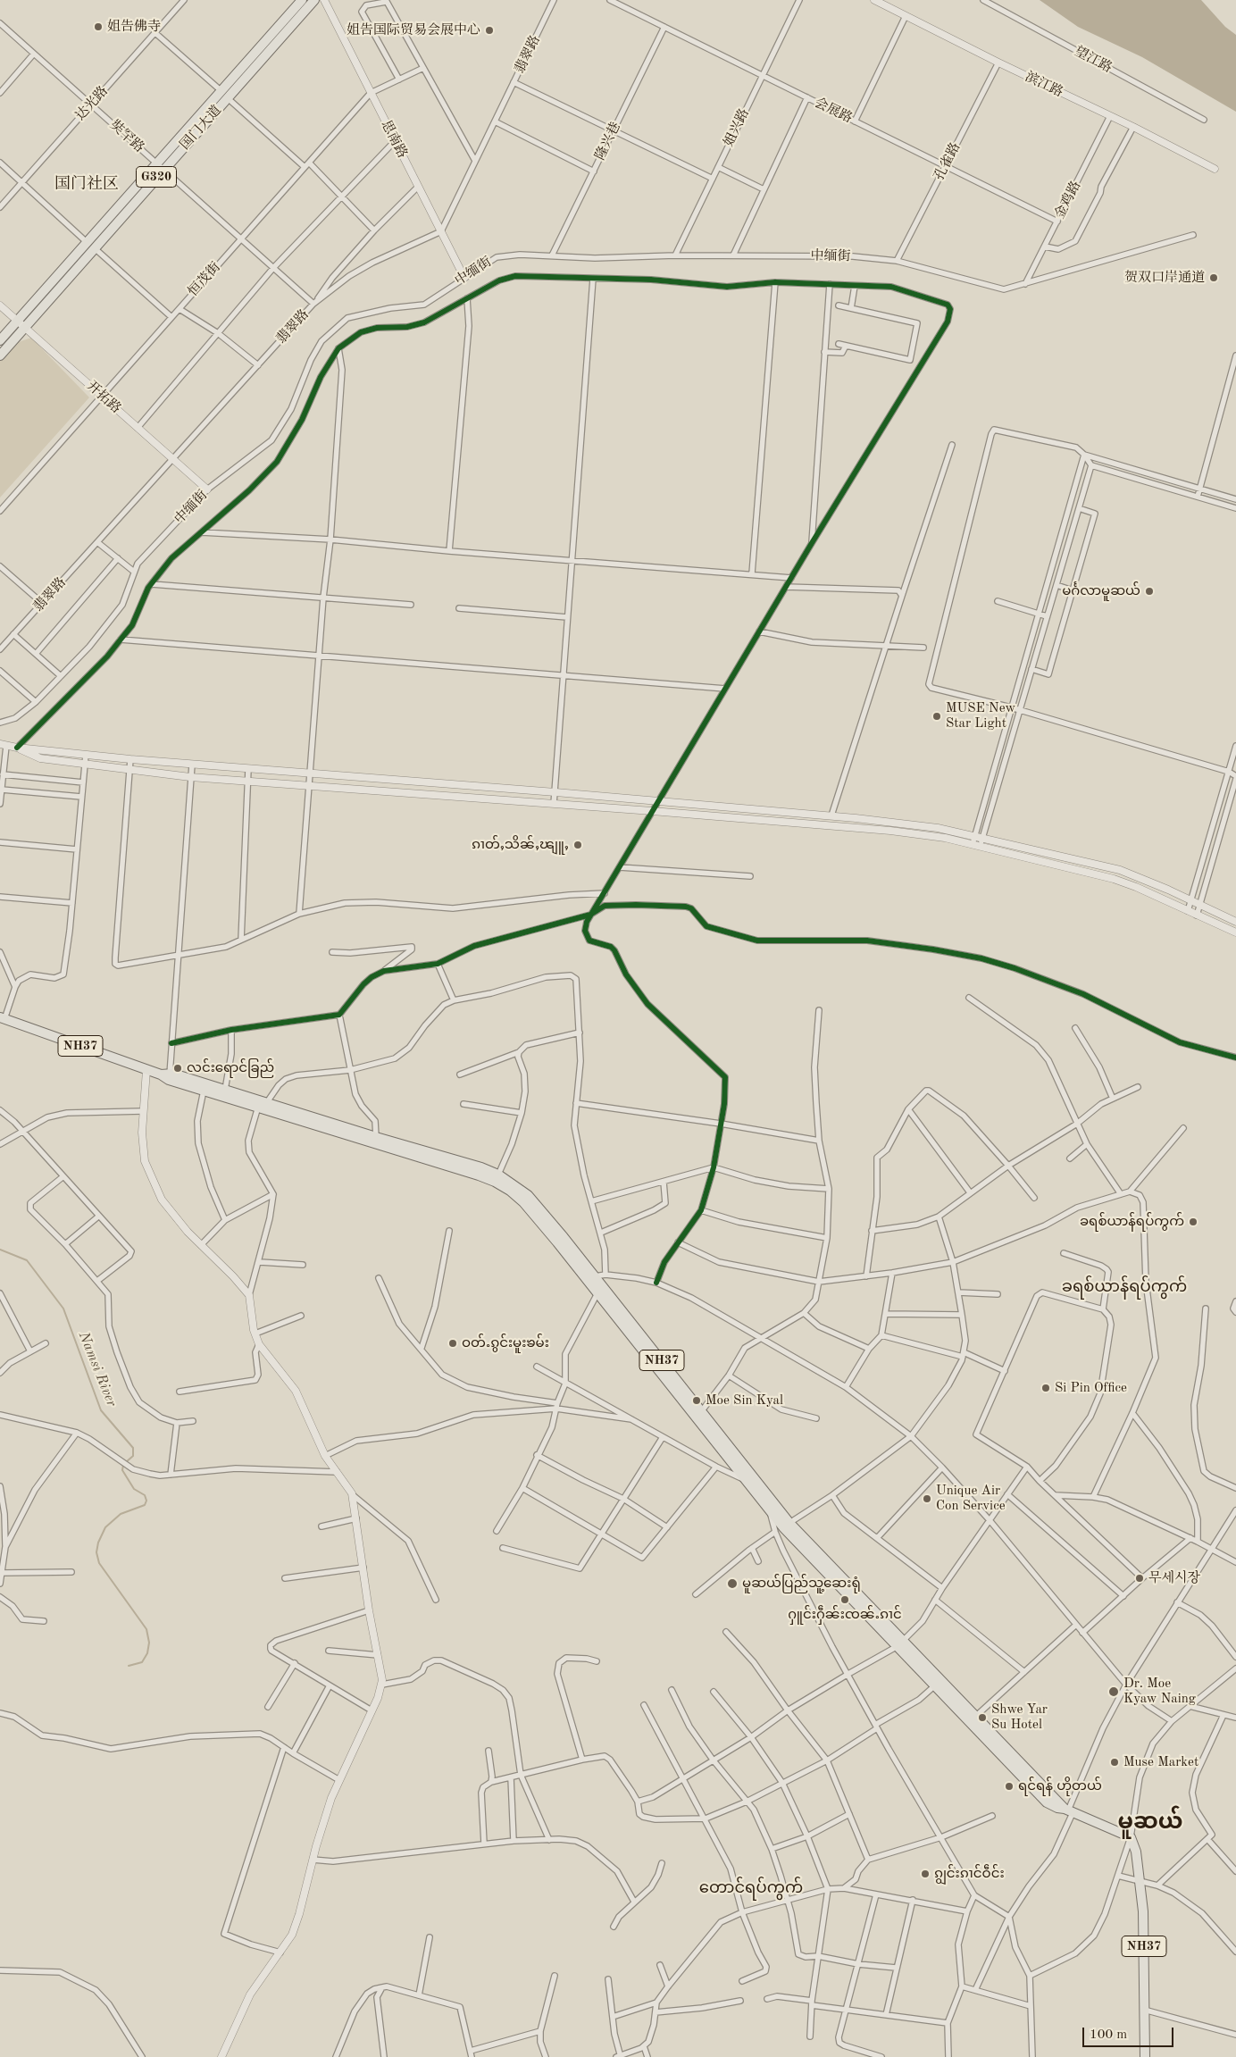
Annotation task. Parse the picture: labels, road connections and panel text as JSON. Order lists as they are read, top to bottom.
{
  "streets": {
    "highway": ["国门大道", "G320", "NH37"],
    "street": [
      "翡翠路",
      "望江路",
      "滨江路",
      "达光路",
      "会展路",
      "姐兴路",
      "奘罕路",
      "思南路",
      "隆兴巷",
      "孔雀路",
      "金鸡路",
      "中缅街",
      "恒茂街",
      "开拓路"
    ]
  },
  "crossings": [
    ["翡翠路", "奘罕路"],
    ["翡翠路", "思南路"],
    ["翡翠路", "开拓路"],
    ["滨江路", "孔雀路"],
    ["滨江路", "金鸡路"],
    ["达光路", "奘罕路"],
    ["会展路", "姐兴路"],
    ["会展路", "隆兴巷"],
    ["会展路", "孔雀路"],
    ["会展路", "金鸡路"],
    ["国门大道", "奘罕路"],
    ["国门大道", "开拓路"],
    ["姐兴路", "中缅街"],
    ["奘罕路", "恒茂街"],
    ["思南路", "中缅街"],
    ["思南路", "恒茂街"],
    ["隆兴巷", "中缅街"],
    ["孔雀路", "中缅街"],
    ["金鸡路", "中缅街"],
    ["中缅街", "开拓路"],
    ["恒茂街", "开拓路"]
  ],
  "districts": [
    "国门社区",
    "ခရစ်ယာန်ရပ်ကွက်",
    "မူဆယ်",
    "တောင်ရပ်ကွက်"
  ],
  "water": ["Namsi River"],
  "places": [
    "姐告佛寺",
    "姐告国际贸易会展中心",
    "贺双口岸通道",
    "မင်္ဂလာမူဆယ်",
    "MUSE New Star Light",
    "ၵၢတ်ႇသိၼ်ႇၽျူႇ",
    "လင်းရောင်ခြည်",
    "ခရစ်ယာန်ရပ်ကွက်",
    "ဝတ်ႉၵွင်းမူးၶမ်း",
    "Si Pin Office",
    "Moe Sin Kyal",
    "Unique Air Con Service",
    "무세시장",
    "မူဆယ်ပြည်သူ့ဆေးရုံ",
    "ႁူင်းႁဵၼ်းၸၼ်ႉၵၢင်",
    "Dr. Moe Kyaw Naing",
    "Shwe Yar Su Hotel",
    "Muse Market",
    "ရင်ရန် ဟိုတယ်",
    "ၵျွင်းၵၢင်ဝဵင်း"
  ],
  "scale_bar": "100 m"
}
